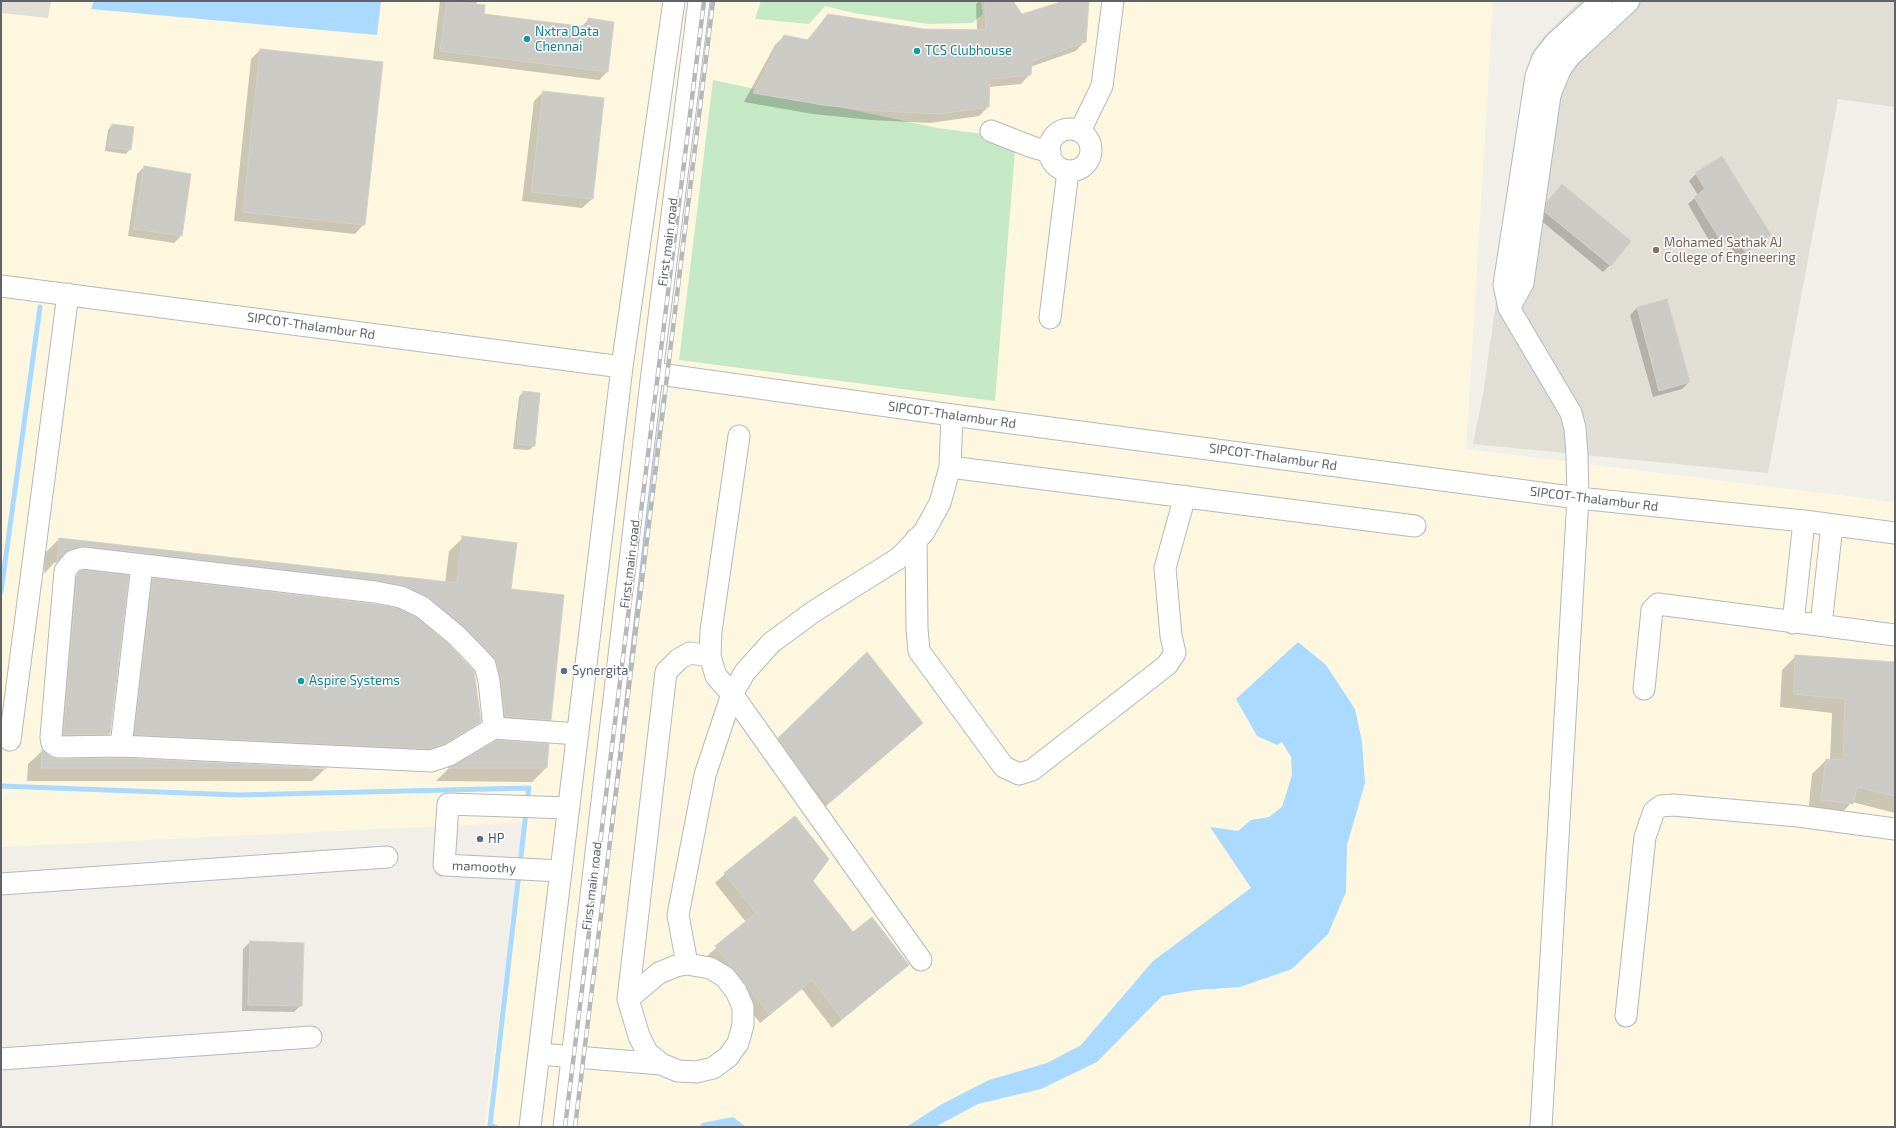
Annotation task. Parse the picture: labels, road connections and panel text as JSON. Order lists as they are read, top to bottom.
{
  "streets": {
    "street": ["First main road", "SIPCOT-Thalambur Rd", "mamoothy"]
  },
  "crossings": [
    ["First main road", "SIPCOT-Thalambur Rd"]
  ],
  "places": [
    "Nxtra Data Chennai",
    "TCS Clubhouse",
    "Mohamed Sathak AJ College of Engineering",
    "Synergita",
    "Aspire Systems",
    "HP"
  ]
}
